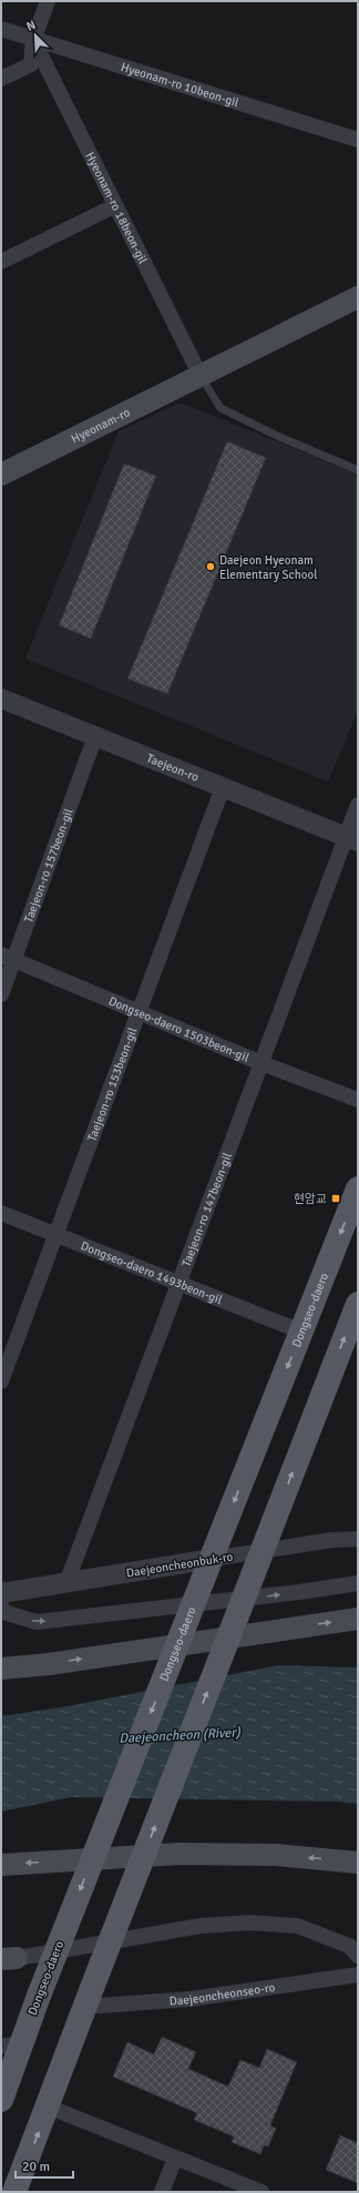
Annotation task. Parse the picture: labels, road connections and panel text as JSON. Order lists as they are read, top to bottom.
{
  "streets": {
    "main road": ["Hyeonam-ro", "Dongseo-daero"],
    "street": [
      "Hyeonam-ro 10beon-gil",
      "Hyeonam-ro 18beon-gil",
      "Taejeon-ro",
      "Taejeon-ro 157beon-gil",
      "Dongseo-daero 1503beon-gil",
      "Taejeon-ro 153beon-gil",
      "Taejeon-ro 147beon-gil",
      "Dongseo-daero 1493beon-gil",
      "Daejeoncheonbuk-ro",
      "Daejeoncheonseo-ro"
    ]
  },
  "crossings": [
    ["Hyeonam-ro 10beon-gil", "Hyeonam-ro 18beon-gil"],
    ["Hyeonam-ro 18beon-gil", "Hyeonam-ro"],
    ["Taejeon-ro", "Taejeon-ro 157beon-gil"],
    ["Taejeon-ro", "Taejeon-ro 153beon-gil"],
    ["Taejeon-ro", "Taejeon-ro 147beon-gil"],
    ["Taejeon-ro 157beon-gil", "Dongseo-daero 1503beon-gil"],
    ["Dongseo-daero 1503beon-gil", "Taejeon-ro 153beon-gil"],
    ["Dongseo-daero 1503beon-gil", "Taejeon-ro 147beon-gil"],
    ["Taejeon-ro 153beon-gil", "Dongseo-daero 1493beon-gil"],
    ["Taejeon-ro 147beon-gil", "Dongseo-daero 1493beon-gil"],
    ["Taejeon-ro 147beon-gil", "Daejeoncheonbuk-ro"],
    ["Dongseo-daero 1493beon-gil", "Dongseo-daero"],
    ["Dongseo-daero", "Daejeoncheonbuk-ro"]
  ],
  "water": ["Daejeoncheon (River)"],
  "places": {
    "other": ["Daejeon Hyeonam Elementary School"],
    "transit": ["현암교"]
  },
  "scale_bar": "20 m",
  "north": "top left"
}
